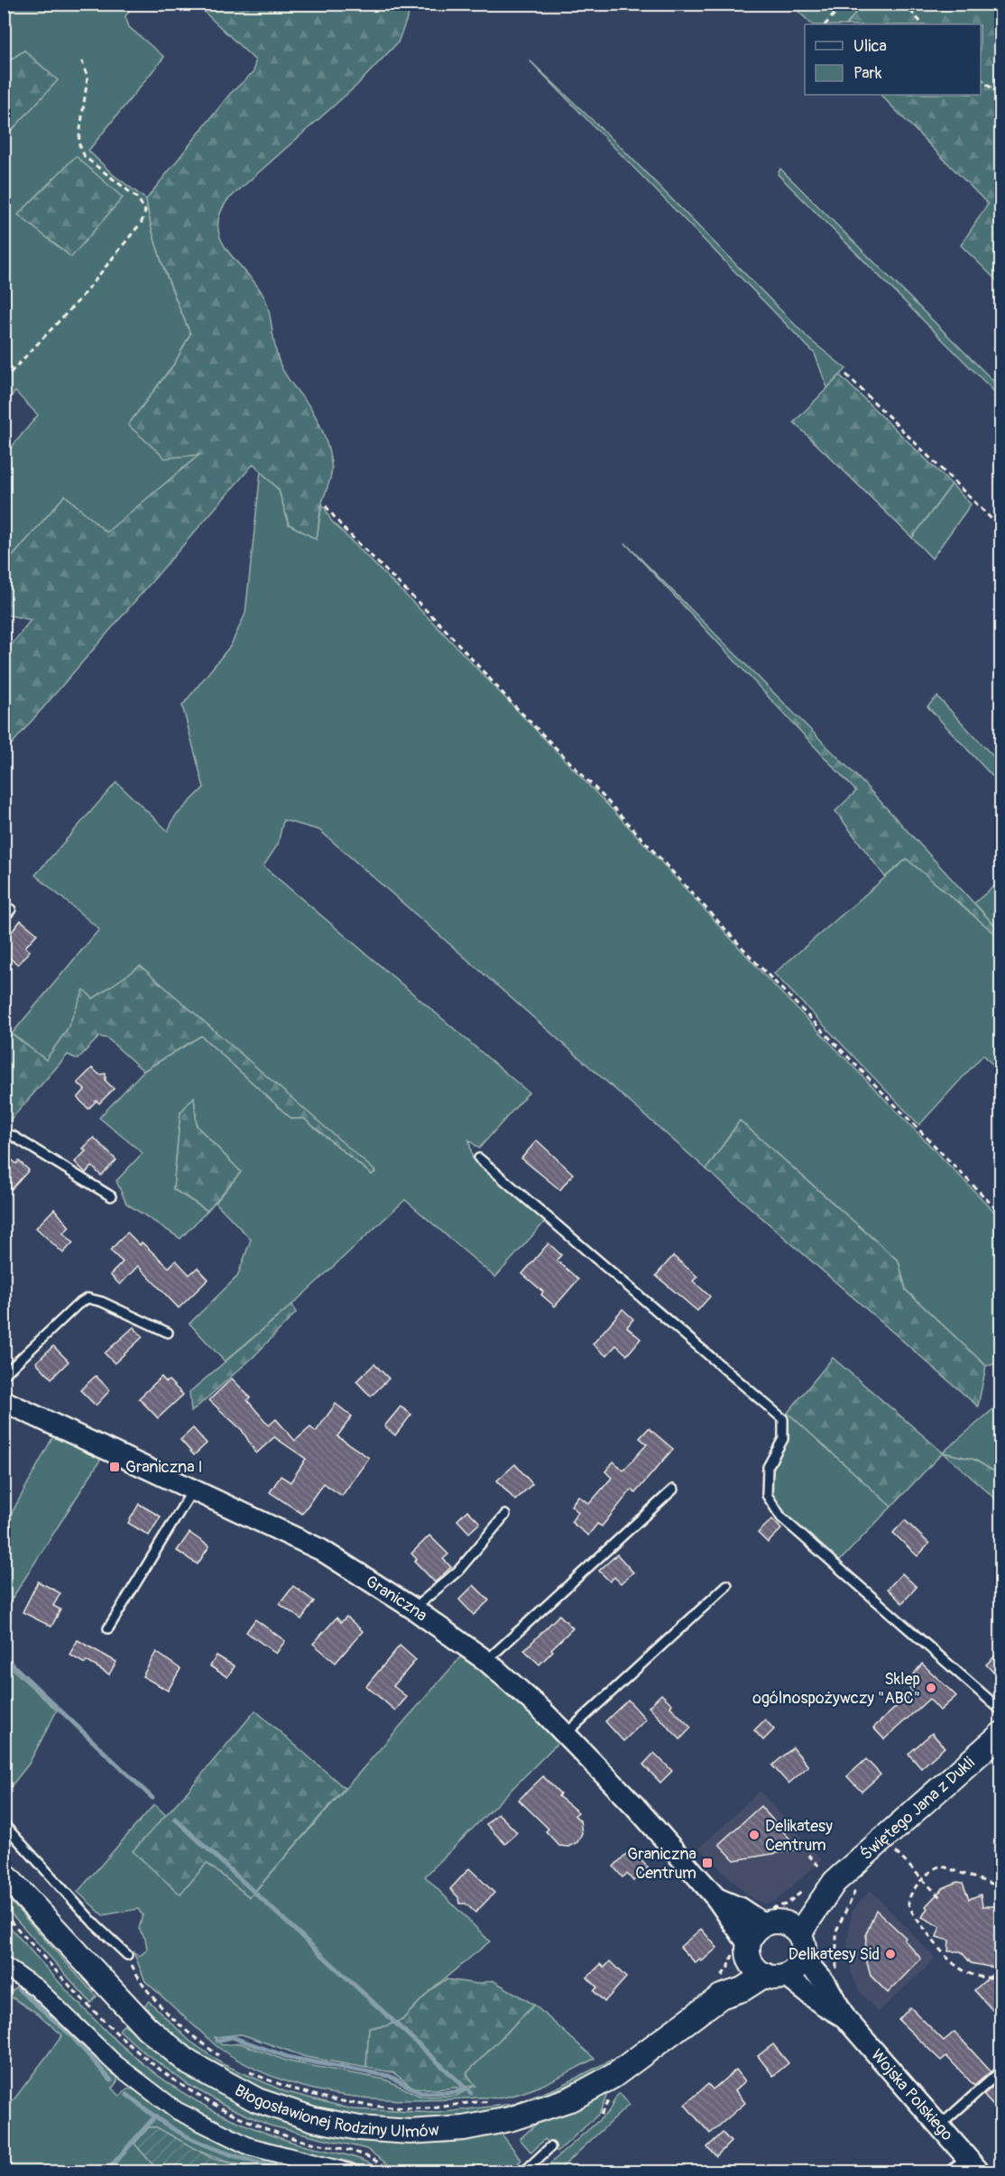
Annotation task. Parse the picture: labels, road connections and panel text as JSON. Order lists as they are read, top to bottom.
{
  "streets": {
    "main road": ["Świętego Jana z Dukli", "Błogosławionej Rodziny Ulmów"],
    "street": ["Graniczna", "Wojska Polskiego"]
  },
  "crossings": [
    ["Graniczna", "Świętego Jana z Dukli"],
    ["Graniczna", "Wojska Polskiego"],
    ["Graniczna", "Błogosławionej Rodziny Ulmów"],
    ["Świętego Jana z Dukli", "Wojska Polskiego"],
    ["Świętego Jana z Dukli", "Błogosławionej Rodziny Ulmów"],
    ["Wojska Polskiego", "Błogosławionej Rodziny Ulmów"]
  ],
  "places": {
    "transit": ["Graniczna I", "Graniczna Centrum"],
    "other": ["Sklep ogólnospożywczy \"ABC\"", "Delikatesy Centrum", "Delikatesy Sid"]
  },
  "legend": ["Ulica", "Park"]
}
